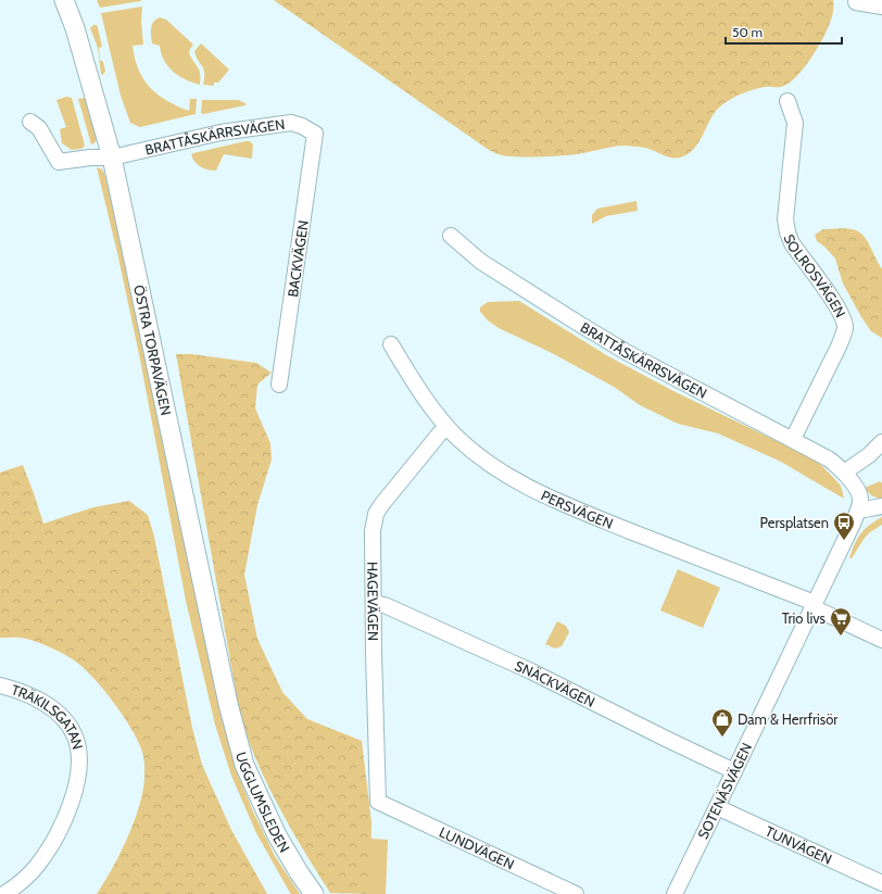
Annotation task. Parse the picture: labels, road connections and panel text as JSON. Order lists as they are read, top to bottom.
{
  "streets": {
    "street": [
      "BRATTÅSKÄRRSVÄGEN",
      "BACKVÄGEN",
      "SOLROSVÄGEN",
      "ÖSTRA TORPAVÄGEN",
      "PERSVÄGEN",
      "HAGEVÄGEN",
      "SNÄCKVÄGEN",
      "TRÄKILSGATAN",
      "SOTENÄSVÄGEN",
      "UGGLUMSLEDEN",
      "TUNVÄGEN",
      "LUNDVÄGEN"
    ]
  },
  "crossings": [
    ["BRATTÅSKÄRRSVÄGEN", "BACKVÄGEN"],
    ["BRATTÅSKÄRRSVÄGEN", "SOLROSVÄGEN"],
    ["BRATTÅSKÄRRSVÄGEN", "ÖSTRA TORPAVÄGEN"],
    ["ÖSTRA TORPAVÄGEN", "UGGLUMSLEDEN"],
    ["PERSVÄGEN", "HAGEVÄGEN"],
    ["PERSVÄGEN", "SOTENÄSVÄGEN"],
    ["HAGEVÄGEN", "SNÄCKVÄGEN"],
    ["HAGEVÄGEN", "LUNDVÄGEN"],
    ["SNÄCKVÄGEN", "SOTENÄSVÄGEN"],
    ["SOTENÄSVÄGEN", "TUNVÄGEN"]
  ],
  "places": {
    "bus stop": ["Persplatsen"],
    "supermarket": ["Trio livs"],
    "shop": ["Dam & Herrfrisör"]
  },
  "scale_bar": "50 m"
}
